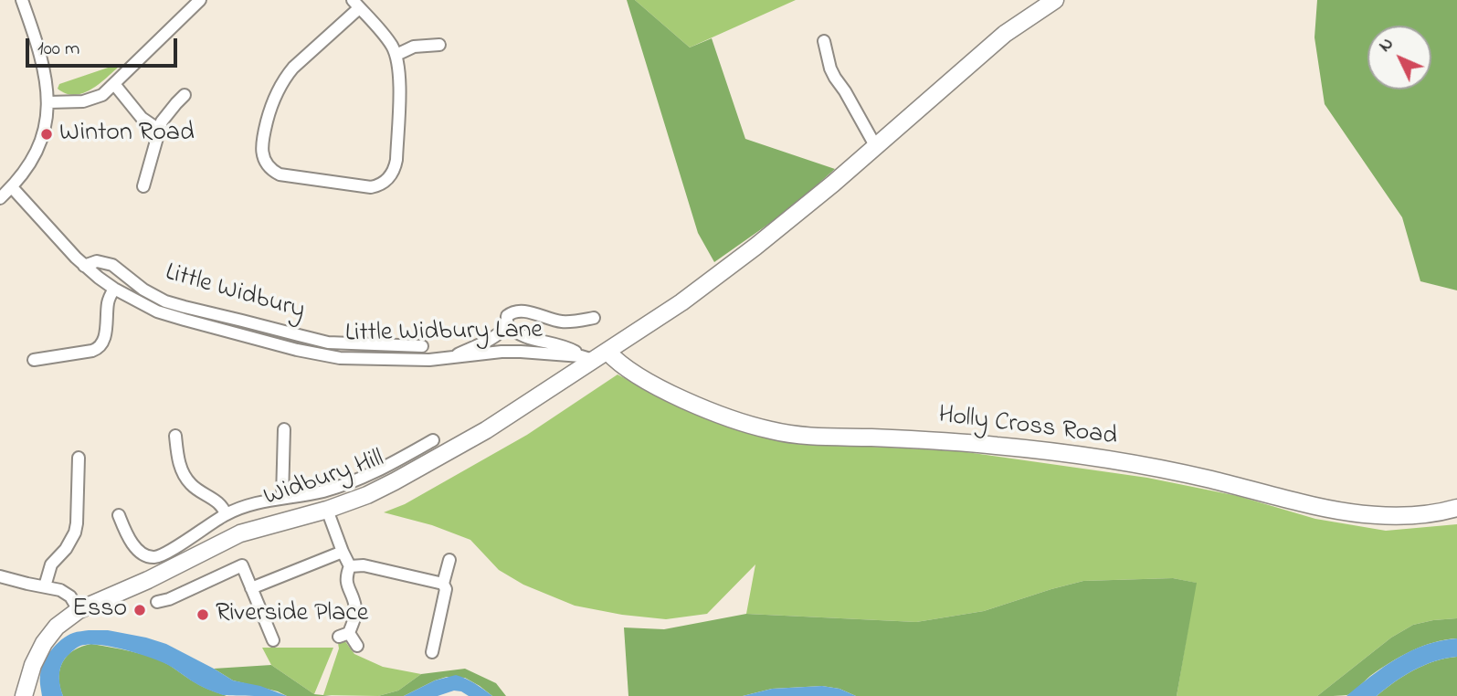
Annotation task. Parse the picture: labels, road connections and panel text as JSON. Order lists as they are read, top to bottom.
{
  "streets": {
    "main road": ["Holly Cross Road", "Widbury Hill"],
    "street": ["Little Widbury", "Little Widbury Lane"]
  },
  "crossings": [
    ["Little Widbury Lane", "Widbury Hill"],
    ["Holly Cross Road", "Widbury Hill"]
  ],
  "places": ["Winton Road", "Esso", "Riverside Place"],
  "scale_bar": "100 m",
  "north": "top left"
}
